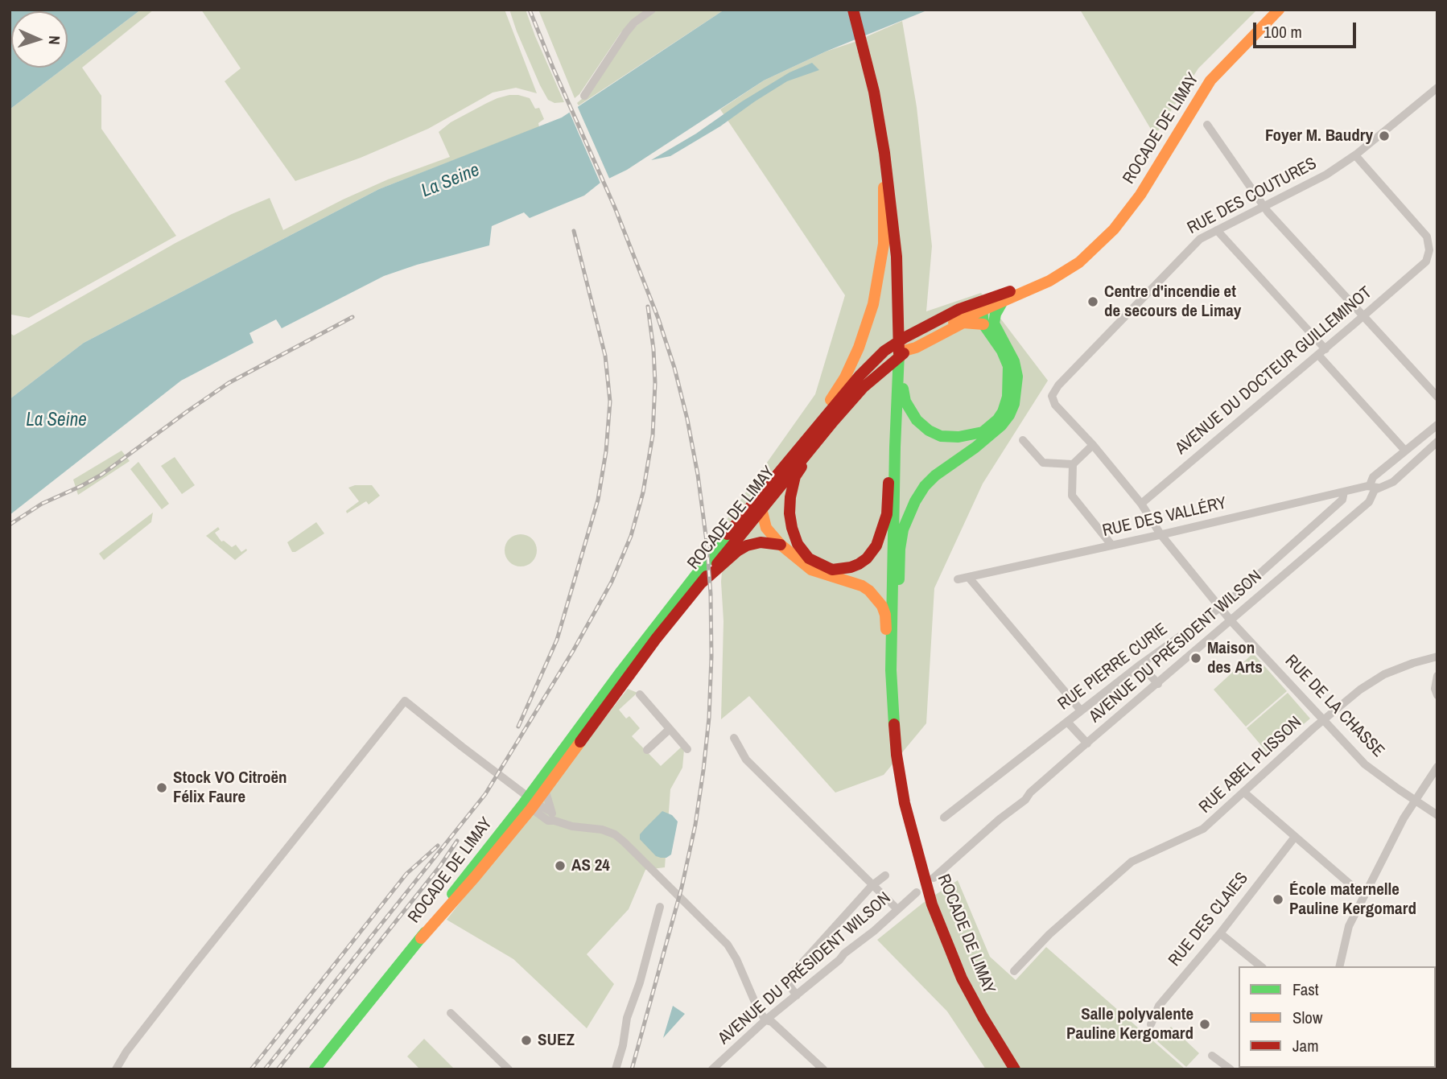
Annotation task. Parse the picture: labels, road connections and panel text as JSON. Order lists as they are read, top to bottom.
{
  "streets": {
    "main road": ["ROCADE DE LIMAY"],
    "street": [
      "RUE DES COUTURES",
      "AVENUE DU DOCTEUR GUILLEMINOT",
      "RUE DES VALLÉRY",
      "AVENUE DU PRÉSIDENT WILSON",
      "RUE PIERRE CURIE",
      "RUE DE LA CHASSE",
      "RUE ABEL PLISSON",
      "RUE DES CLAIES"
    ]
  },
  "crossings": [
    ["RUE DES COUTURES", "AVENUE DU DOCTEUR GUILLEMINOT"],
    ["RUE DES COUTURES", "RUE DE LA CHASSE"],
    ["AVENUE DU DOCTEUR GUILLEMINOT", "RUE DE LA CHASSE"],
    ["RUE DES VALLÉRY", "AVENUE DU PRÉSIDENT WILSON"],
    ["RUE DES VALLÉRY", "RUE PIERRE CURIE"],
    ["RUE DES VALLÉRY", "RUE DE LA CHASSE"],
    ["AVENUE DU PRÉSIDENT WILSON", "RUE DE LA CHASSE"],
    ["RUE PIERRE CURIE", "RUE DE LA CHASSE"],
    ["RUE DE LA CHASSE", "RUE ABEL PLISSON"]
  ],
  "water": ["La Seine"],
  "places": [
    "Foyer M. Baudry",
    "Centre d'incendie et de secours de Limay",
    "Maison des Arts",
    "Stock VO Citroën Félix Faure",
    "AS 24",
    "École maternelle Pauline Kergomard",
    "Salle polyvalente Pauline Kergomard",
    "SUEZ"
  ],
  "legend": ["Fast", "Slow", "Jam"],
  "scale_bar": "100 m",
  "north": "right"
}
